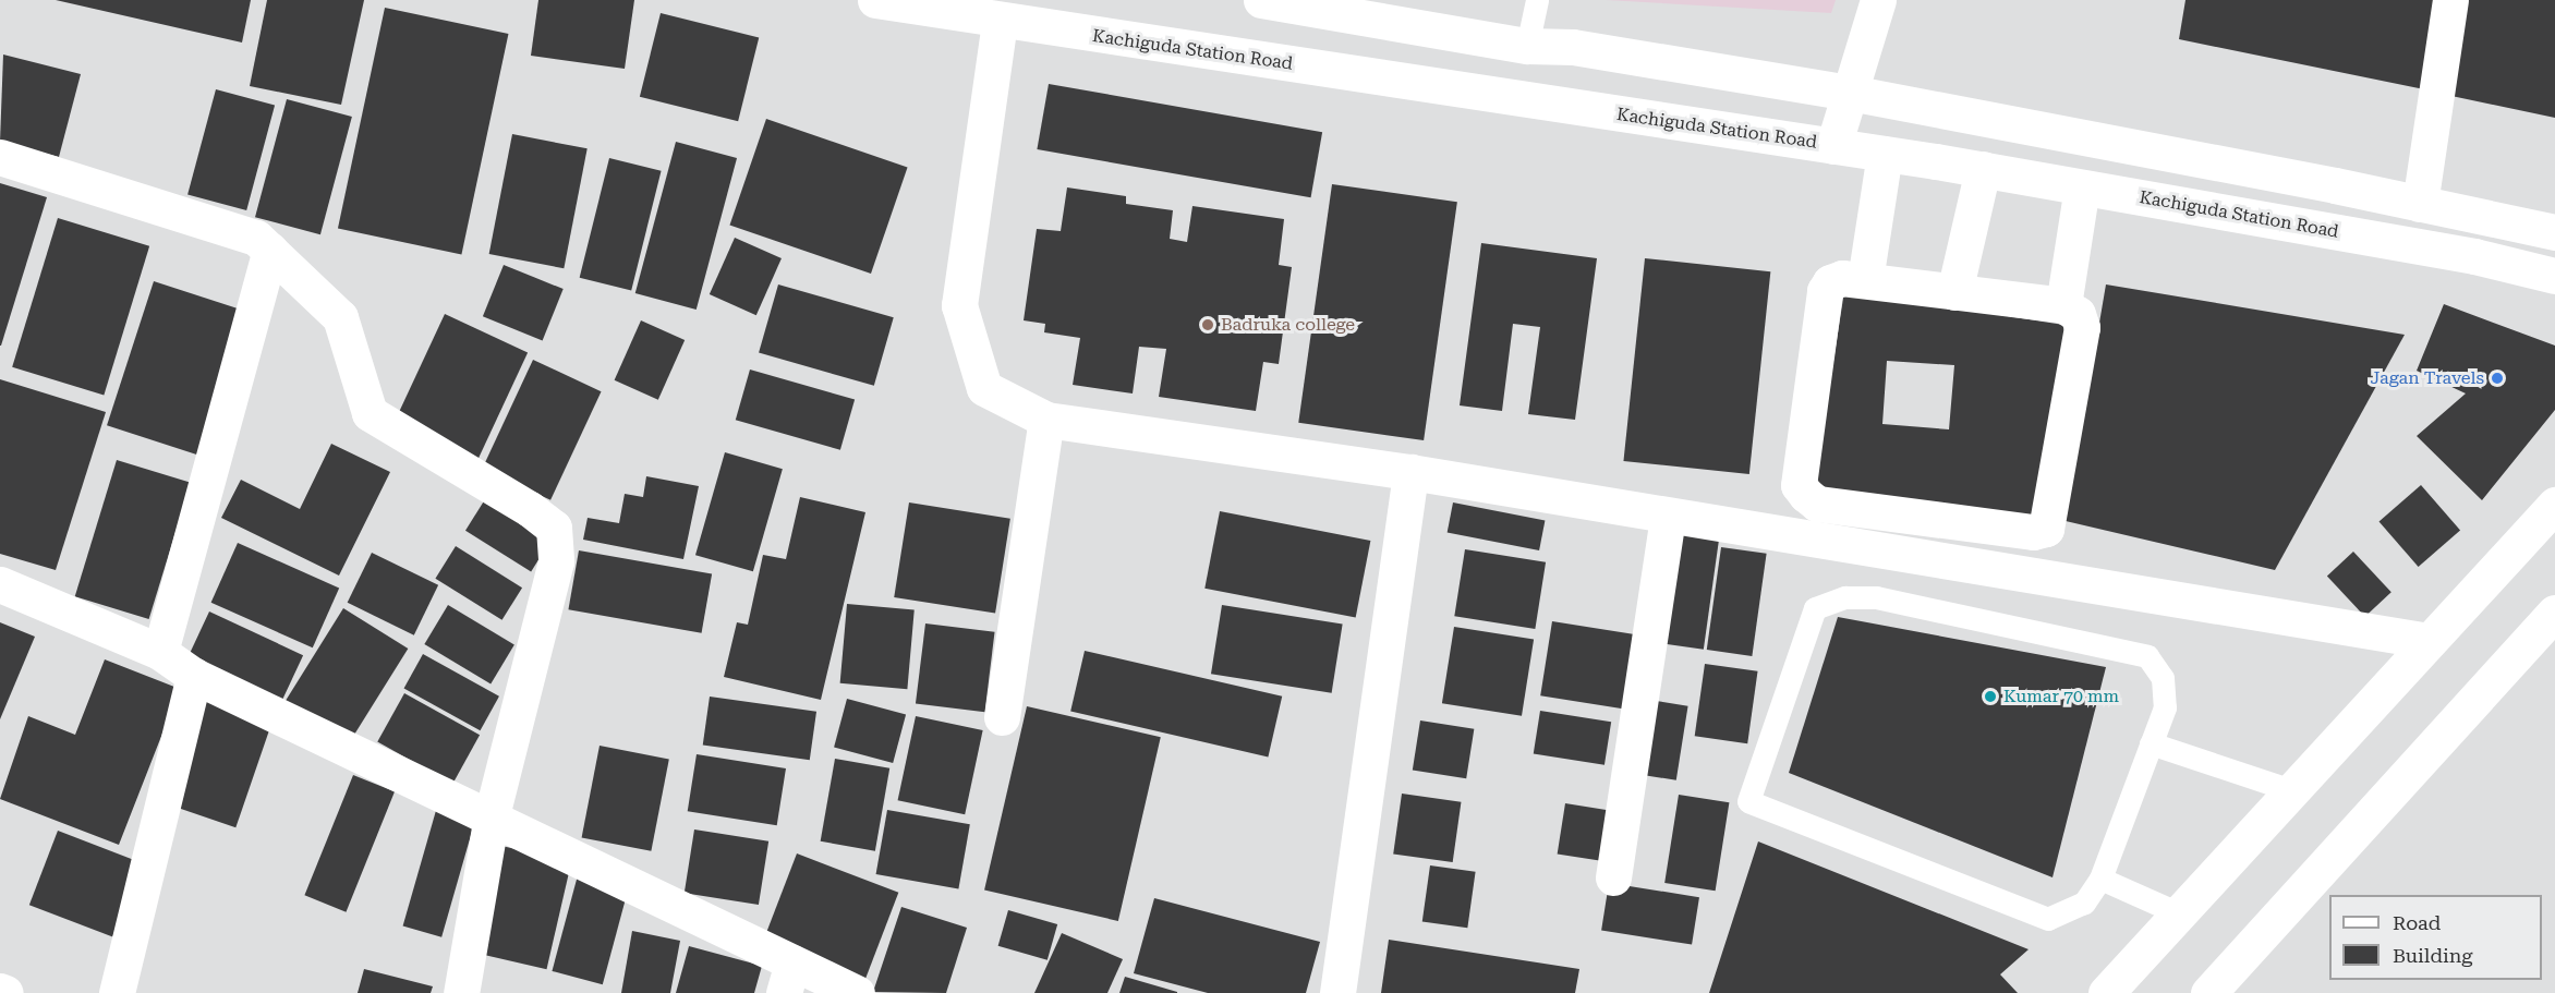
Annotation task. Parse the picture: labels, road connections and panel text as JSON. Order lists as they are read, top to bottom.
{
  "streets": {
    "street": ["Kachiguda Station Road"]
  },
  "places": ["Badruka college", "Jagan Travels", "Kumar 70 mm"],
  "legend": ["Road", "Building"]
}
